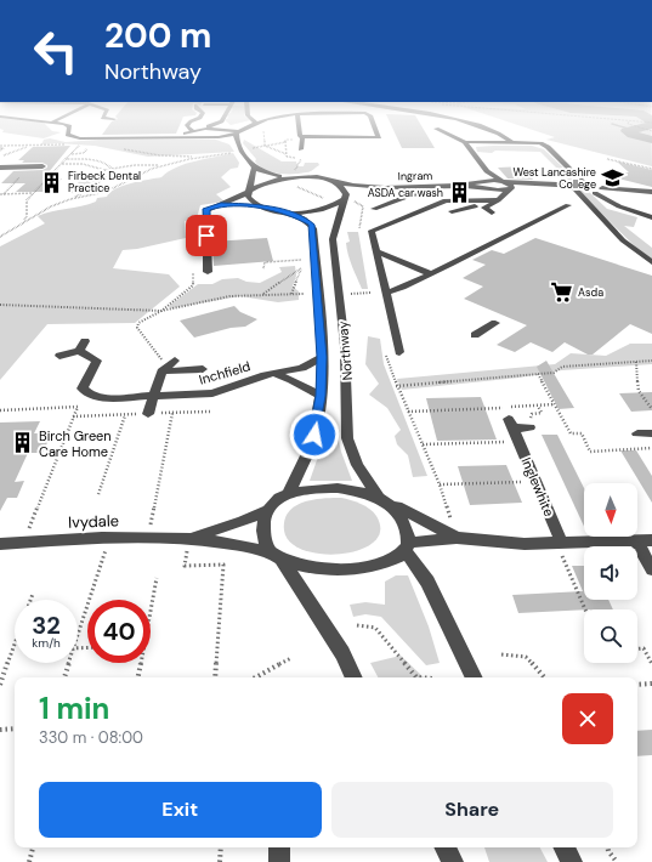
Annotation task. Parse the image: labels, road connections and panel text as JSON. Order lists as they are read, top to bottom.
{
  "streets": {
    "street": [
      "Ingram",
      "Northway",
      "Inchfield",
      "Inglewhite",
      "Ivydale"
    ]
  },
  "crossings": [
    ["Ingram", "Northway"],
    ["Northway", "Inchfield"],
    ["Northway", "Ivydale"]
  ],
  "places": {
    "school or university": ["West Lancashire College"],
    "building": ["Firbeck Dental Practice", "ASDA car wash", "Birch Green Care Home"],
    "supermarket": ["Asda"]
  },
  "north": "bottom",
  "page": {
    "turn": ["200 m", "Northway"],
    "speed": "32 km/h",
    "limit": "40",
    "heading": ["1 min", "330 m · 08:00"],
    "buttons": ["Exit", "Share"]
  }
}
